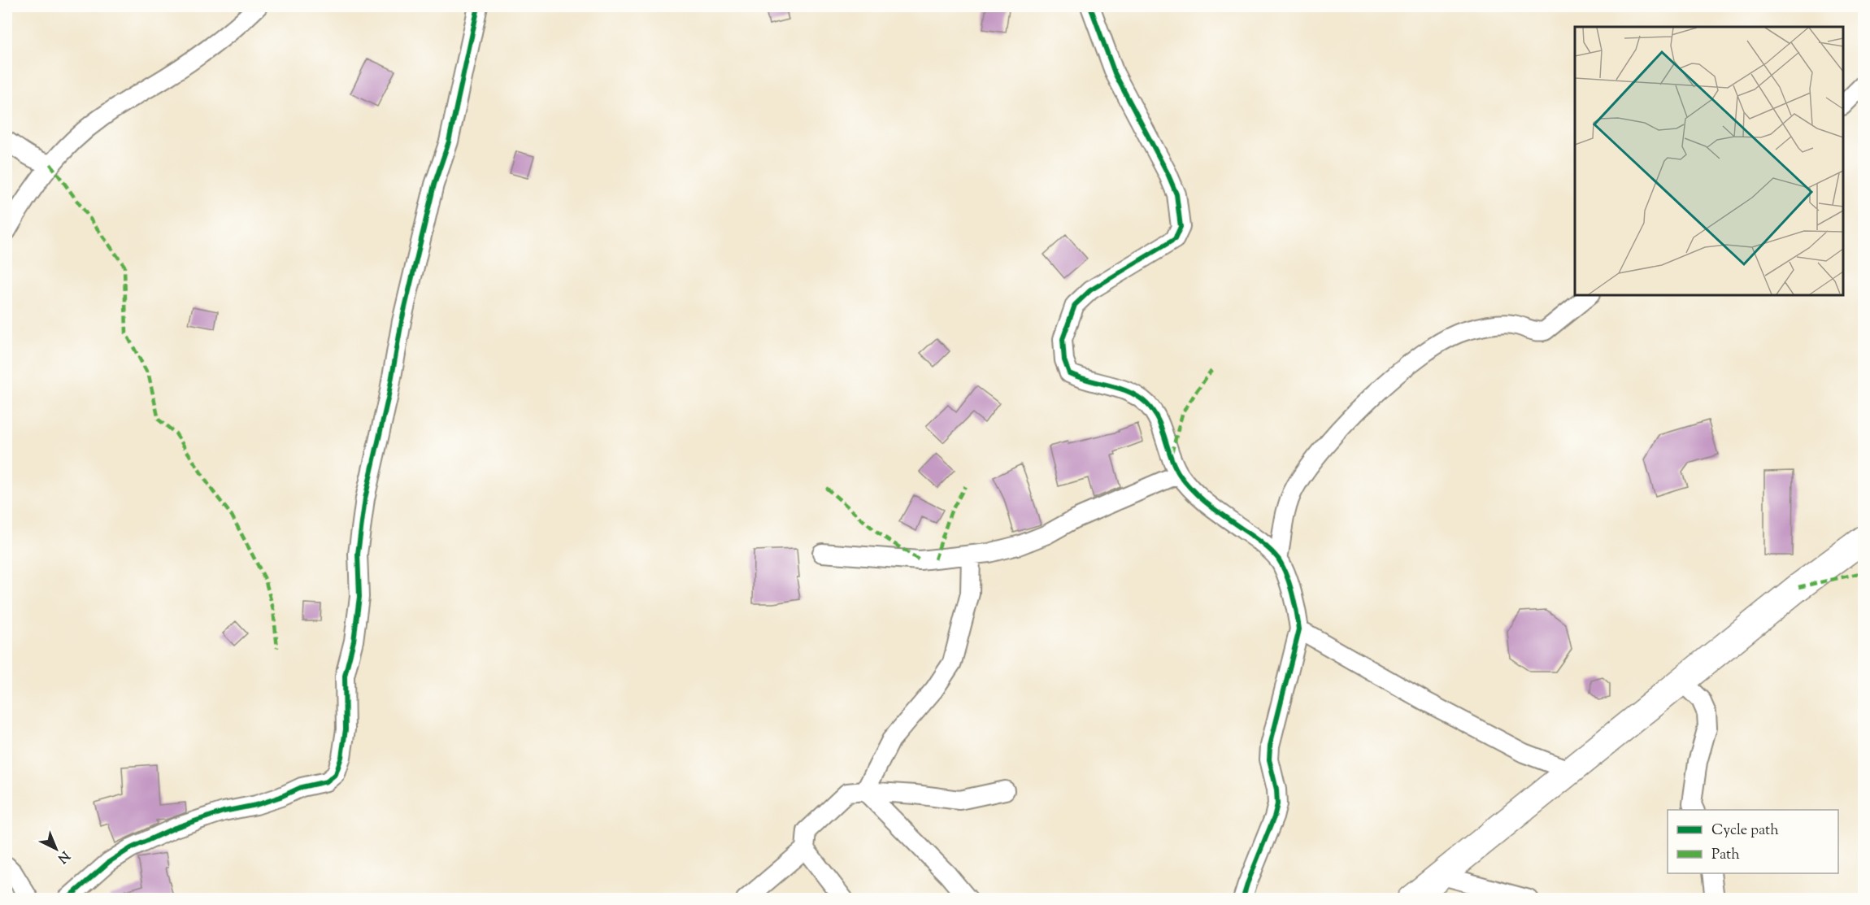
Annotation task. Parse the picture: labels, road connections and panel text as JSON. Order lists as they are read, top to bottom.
{
  "legend": ["Cycle path", "Path"],
  "north": "bottom right"
}
